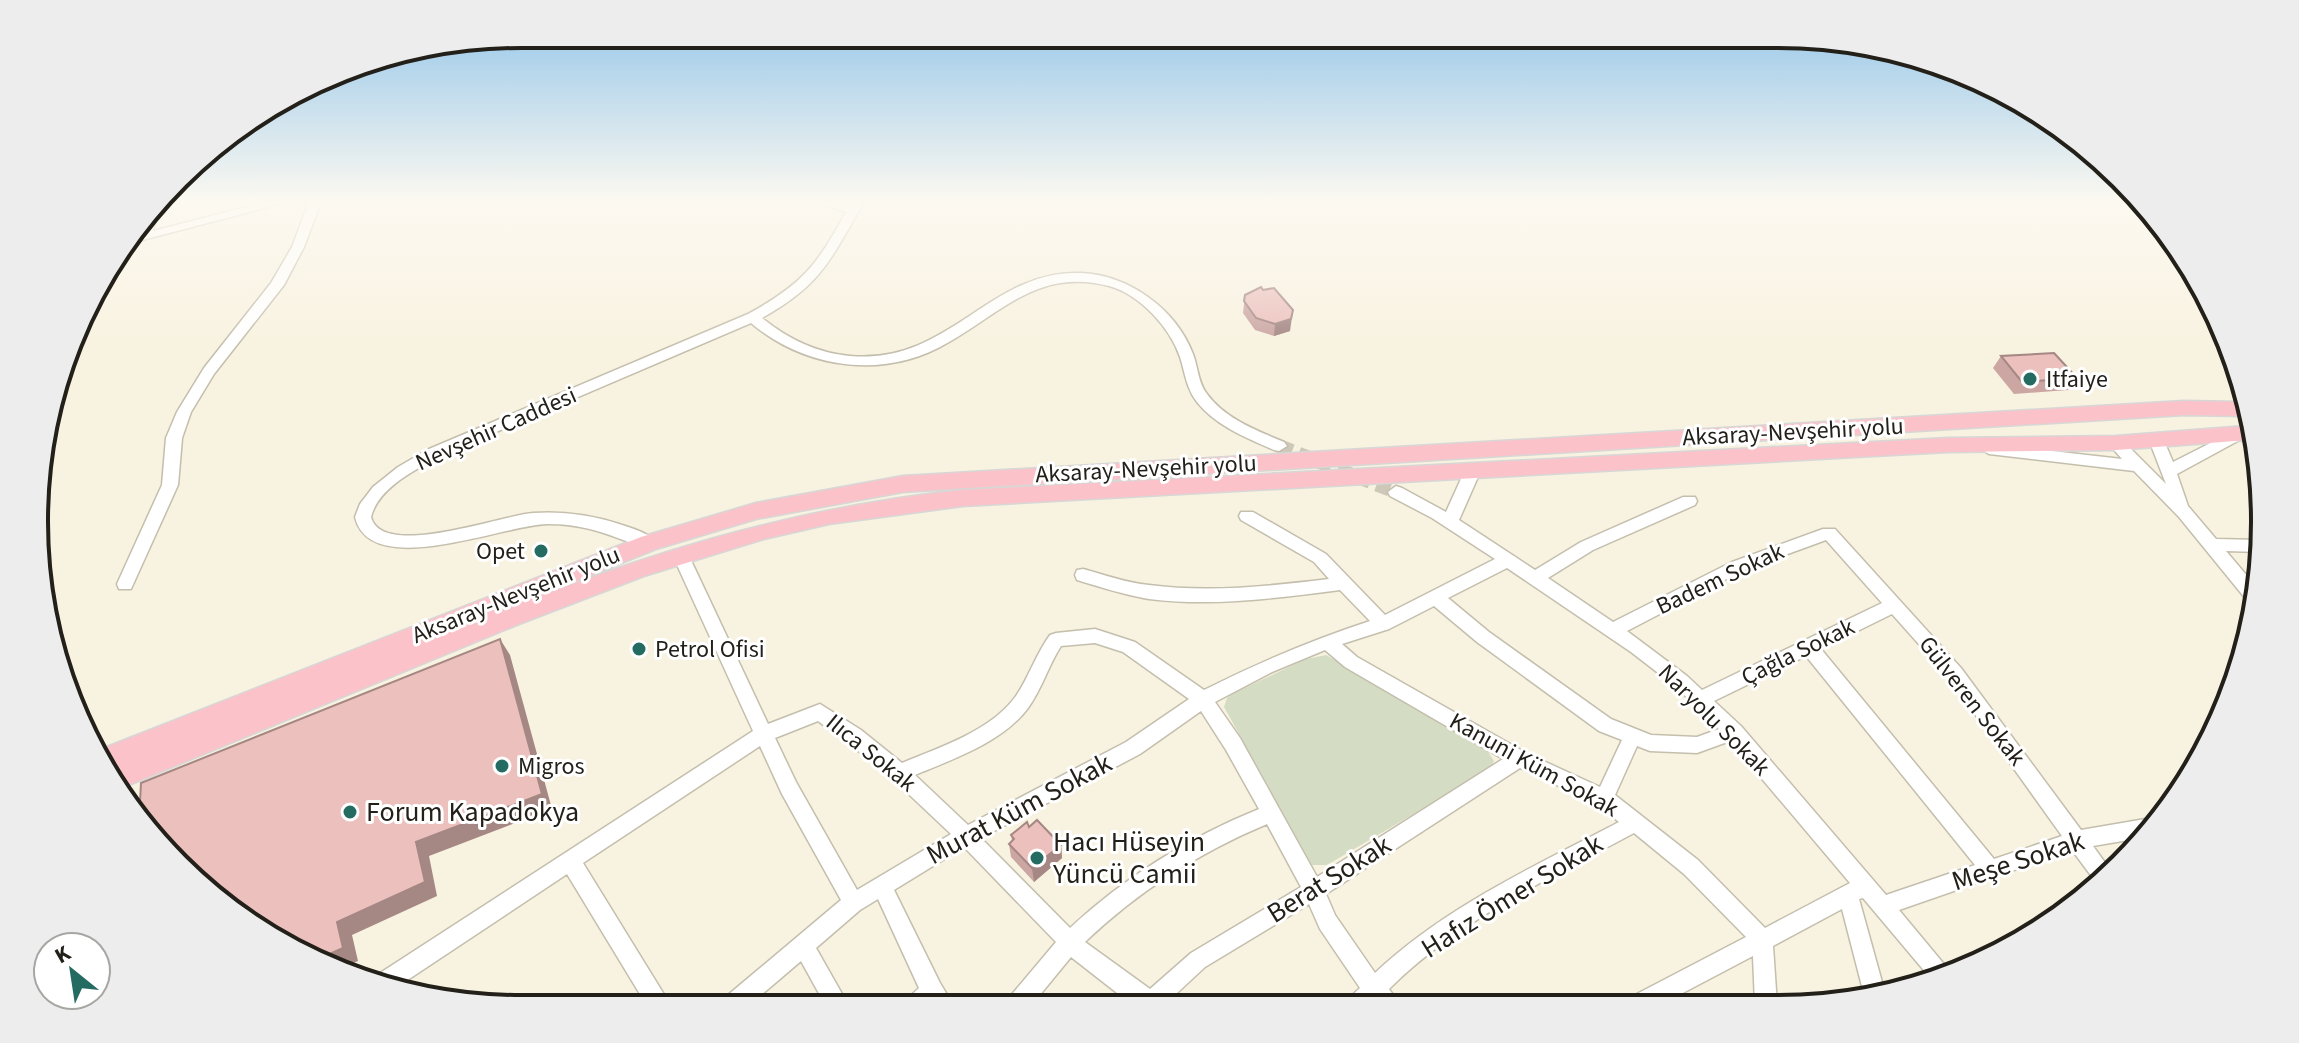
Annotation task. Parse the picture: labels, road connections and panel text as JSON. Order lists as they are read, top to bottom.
{
  "streets": {
    "highway": ["Aksaray-Nevşehir yolu"],
    "street": [
      "Nevşehir Caddesi",
      "Badem Sokak",
      "Çağla Sokak",
      "Gülveren Sokak",
      "Naryolu Sokak",
      "Ilıca Sokak",
      "Kanuni Küm Sokak",
      "Murat Küm Sokak",
      "Meşe Sokak",
      "Berat Sokak",
      "Hafız Ömer Sokak"
    ]
  },
  "crossings": [
    ["Nevşehir Caddesi", "Aksaray-Nevşehir yolu"],
    ["Badem Sokak", "Gülveren Sokak"],
    ["Badem Sokak", "Naryolu Sokak"],
    ["Çağla Sokak", "Gülveren Sokak"],
    ["Çağla Sokak", "Naryolu Sokak"],
    ["Gülveren Sokak", "Meşe Sokak"],
    ["Naryolu Sokak", "Murat Küm Sokak"],
    ["Naryolu Sokak", "Meşe Sokak"],
    ["Ilıca Sokak", "Murat Küm Sokak"],
    ["Kanuni Küm Sokak", "Murat Küm Sokak"],
    ["Kanuni Küm Sokak", "Berat Sokak"],
    ["Kanuni Küm Sokak", "Hafız Ömer Sokak"]
  ],
  "places": [
    "Itfaiye",
    "Opet",
    "Petrol Ofisi",
    "Migros",
    "Forum Kapadokya",
    "Hacı Hüseyin Yüncü Camii"
  ],
  "north": "top left"
}
